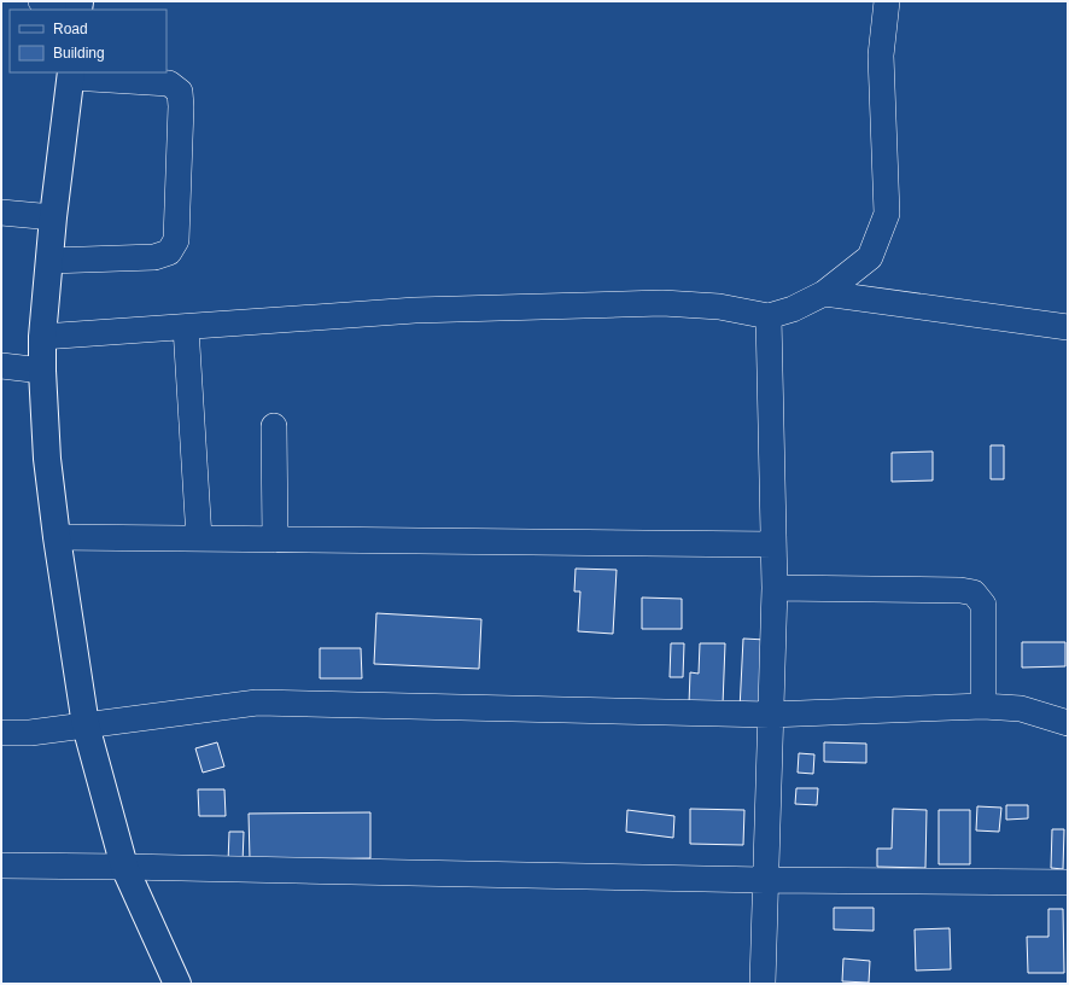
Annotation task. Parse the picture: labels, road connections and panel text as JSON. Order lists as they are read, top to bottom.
{
  "legend": ["Road", "Building"]
}
